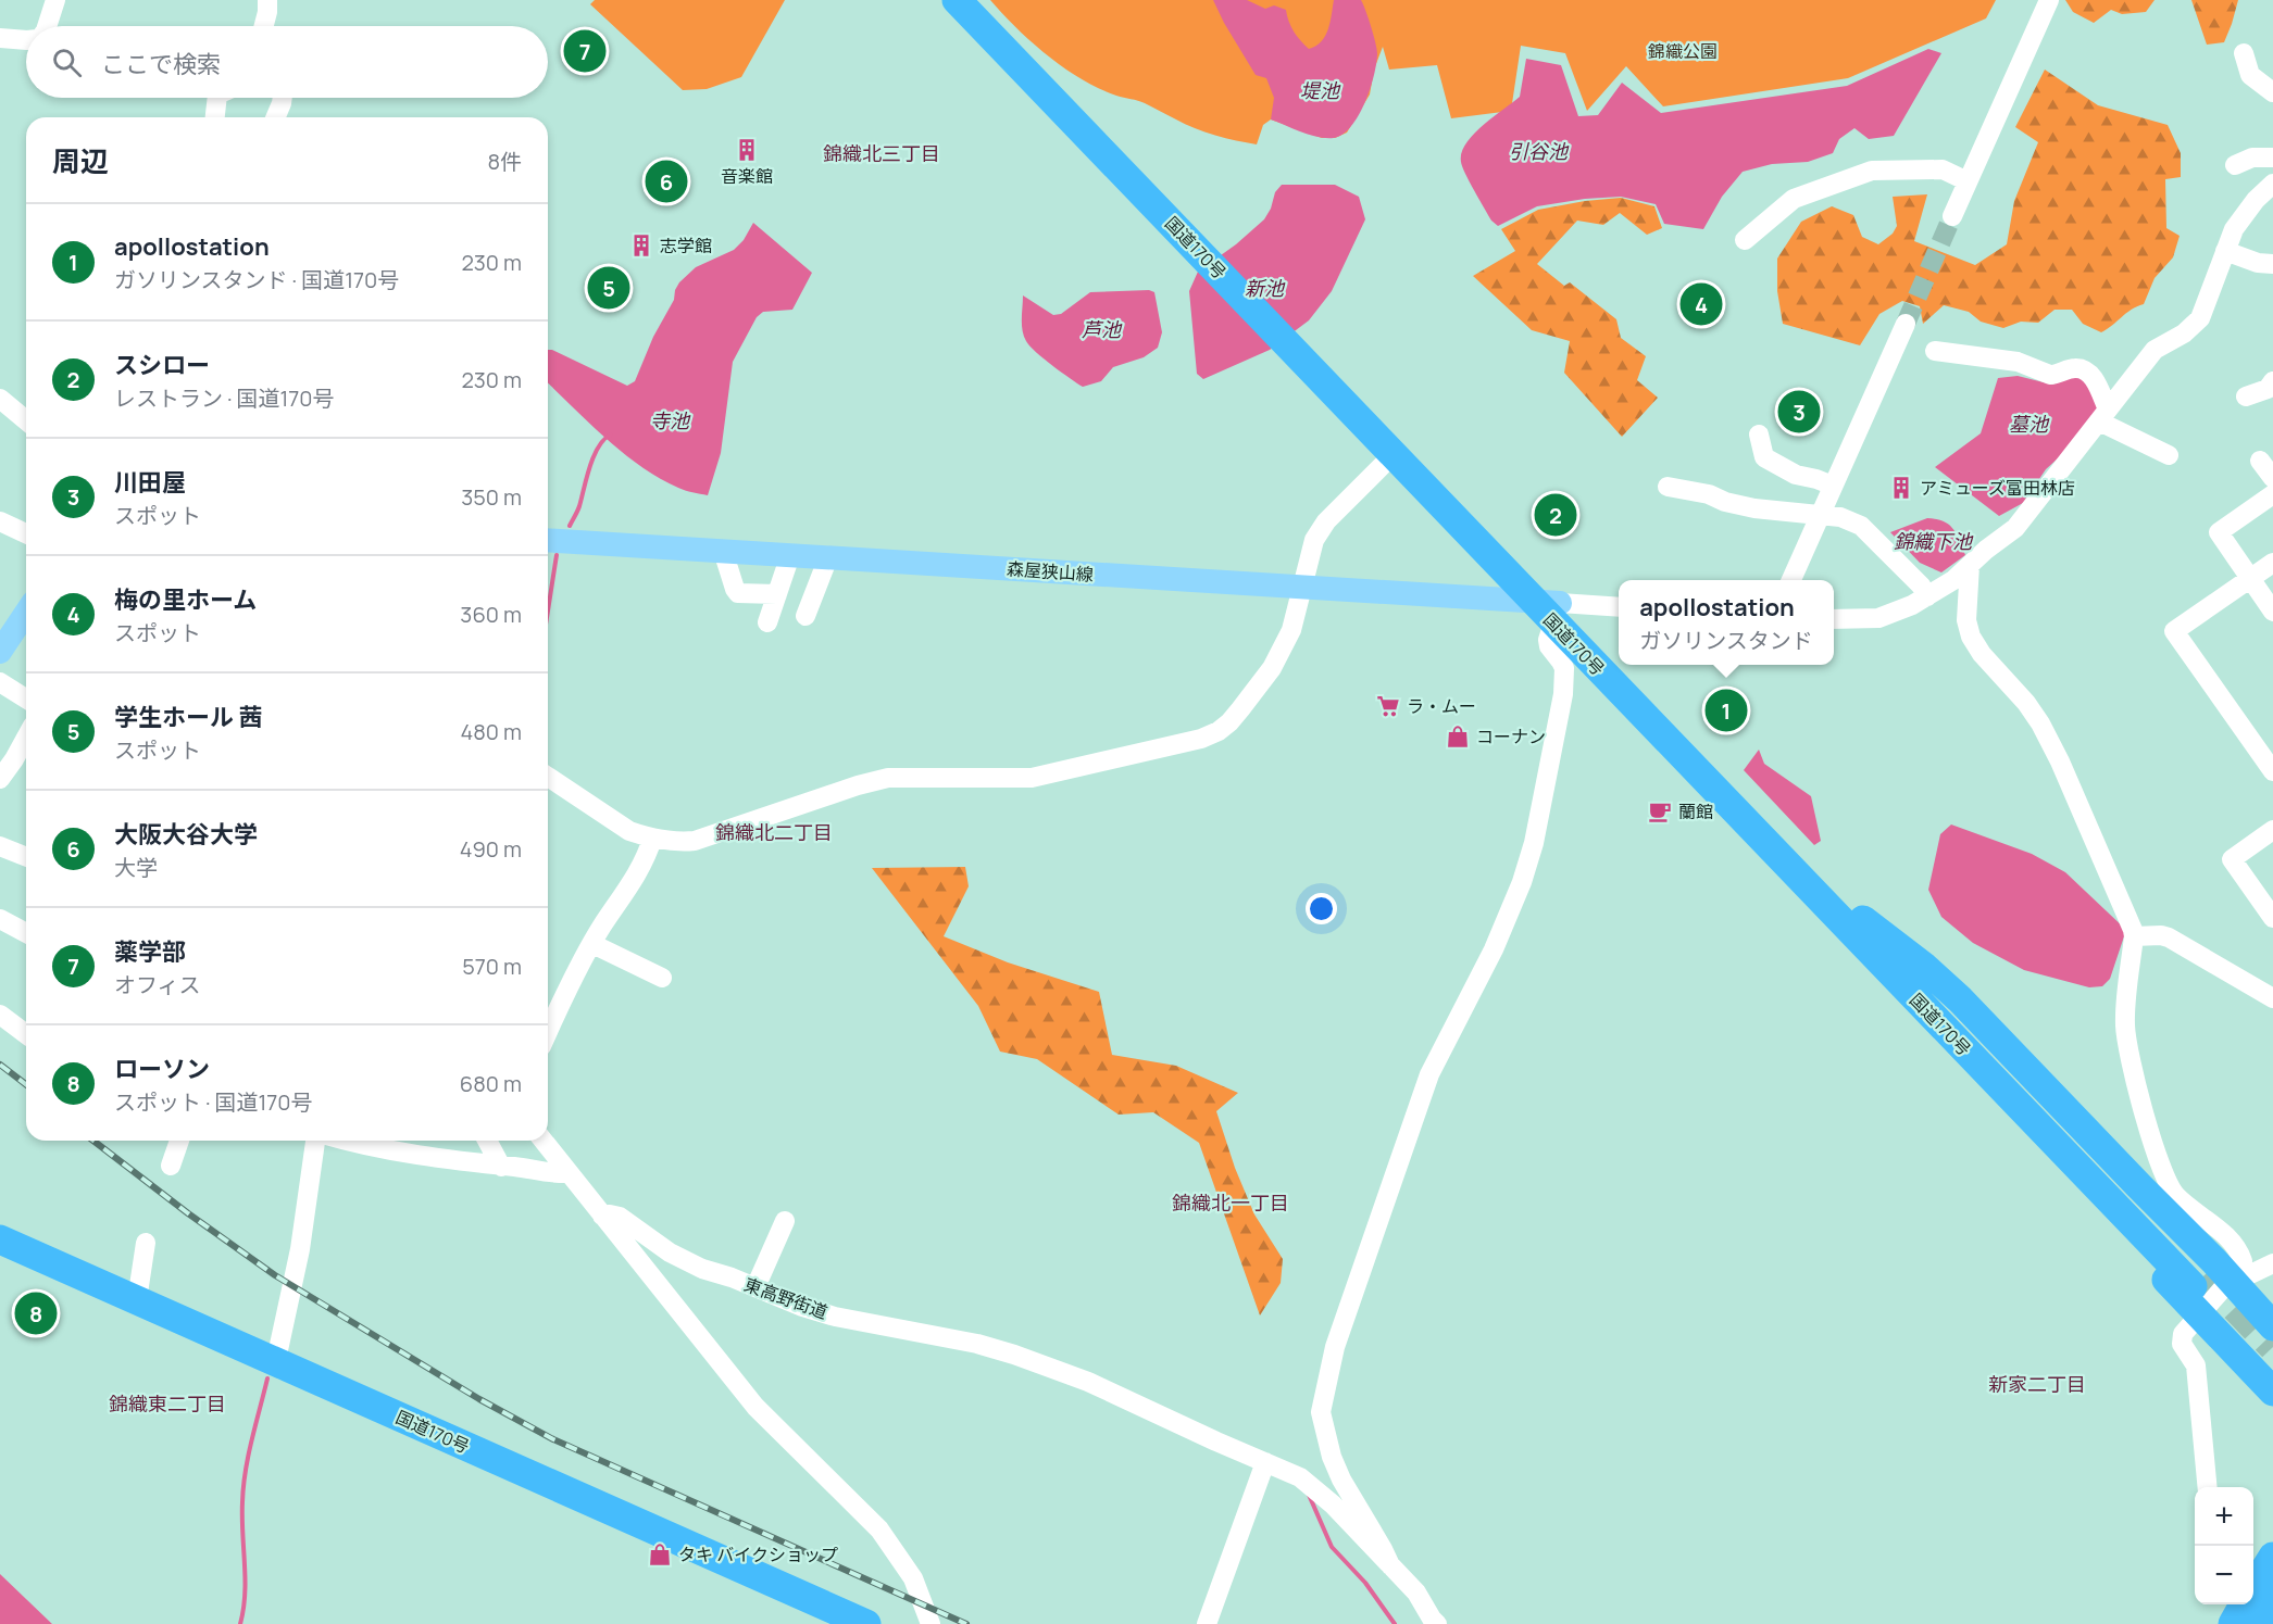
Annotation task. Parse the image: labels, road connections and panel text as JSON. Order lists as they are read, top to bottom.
{
  "streets": {
    "highway": ["国道170号"],
    "main road": ["森屋狭山線"],
    "street": ["東高野街道"]
  },
  "crossings": [
    ["国道170号", "森屋狭山線"]
  ],
  "districts": [
    "錦織北三丁目",
    "錦織北二丁目",
    "錦織北一丁目",
    "新家二丁目",
    "錦織東二丁目"
  ],
  "water": [
    "堤池",
    "引谷池",
    "新池",
    "芦池",
    "寺池",
    "墓池",
    "錦織下池"
  ],
  "parks": ["錦織公園"],
  "places": {
    "building": ["音楽館", "志学館", "アミューズ富田林店"],
    "supermarket": ["ラ・ムー"],
    "shop": ["コーナン", "タキ バイクショップ"],
    "cafe": ["蘭館"]
  },
  "page": {
    "search": "ここで検索",
    "pins": [
      "7",
      "6",
      "5",
      "4",
      "3",
      "2",
      "1",
      "8"
    ],
    "heading": ["周辺", "8件"],
    "list": [
      {
        "mark": "1",
        "name": "apollostation",
        "note": "ガソリンスタンド · 国道170号",
        "value": "230 m"
      },
      {
        "mark": "2",
        "name": "スシロー",
        "note": "レストラン · 国道170号",
        "value": "230 m"
      },
      {
        "mark": "3",
        "name": "川田屋",
        "note": "スポット",
        "value": "350 m"
      },
      {
        "mark": "4",
        "name": "梅の里ホーム",
        "note": "スポット",
        "value": "360 m"
      },
      {
        "mark": "5",
        "name": "学生ホール 茜",
        "note": "スポット",
        "value": "480 m"
      },
      {
        "mark": "6",
        "name": "大阪大谷大学",
        "note": "大学",
        "value": "490 m"
      },
      {
        "mark": "7",
        "name": "薬学部",
        "note": "オフィス",
        "value": "570 m"
      },
      {
        "mark": "8",
        "name": "ローソン",
        "note": "スポット · 国道170号",
        "value": "680 m"
      }
    ],
    "popup": ["apollostation", "ガソリンスタンド"],
    "map_buttons": ["+", "−"]
  }
}
